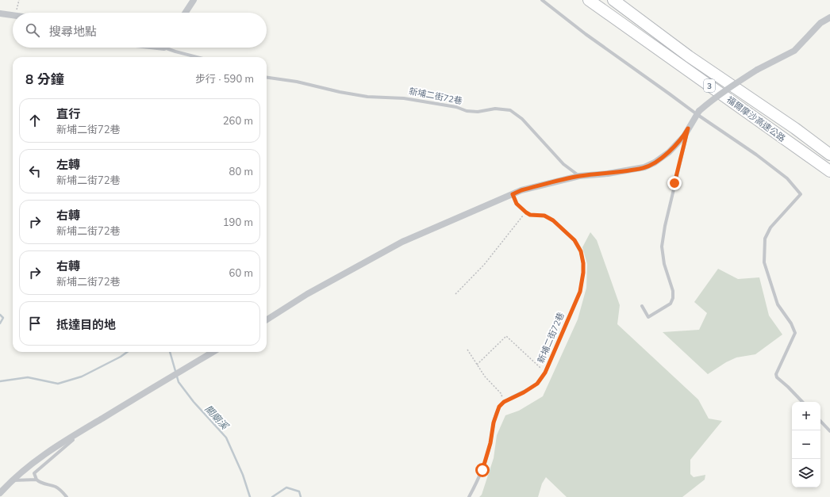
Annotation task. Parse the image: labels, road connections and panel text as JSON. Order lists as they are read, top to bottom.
{
  "streets": {
    "highway": ["3", "福爾摩沙高速公路"],
    "lane": ["新埔二街72巷"]
  },
  "water": ["關廟溪"],
  "page": {
    "search": "搜尋地點",
    "heading": ["8 分鐘", "步行 · 590 m"],
    "list": [
      ["直行", "新埔二街72巷", "260 m"],
      ["左轉", "新埔二街72巷", "80 m"],
      ["右轉", "新埔二街72巷", "190 m"],
      ["右轉", "新埔二街72巷", "60 m"],
      "抵達目的地"
    ],
    "map_buttons": ["+", "−"]
  }
}
